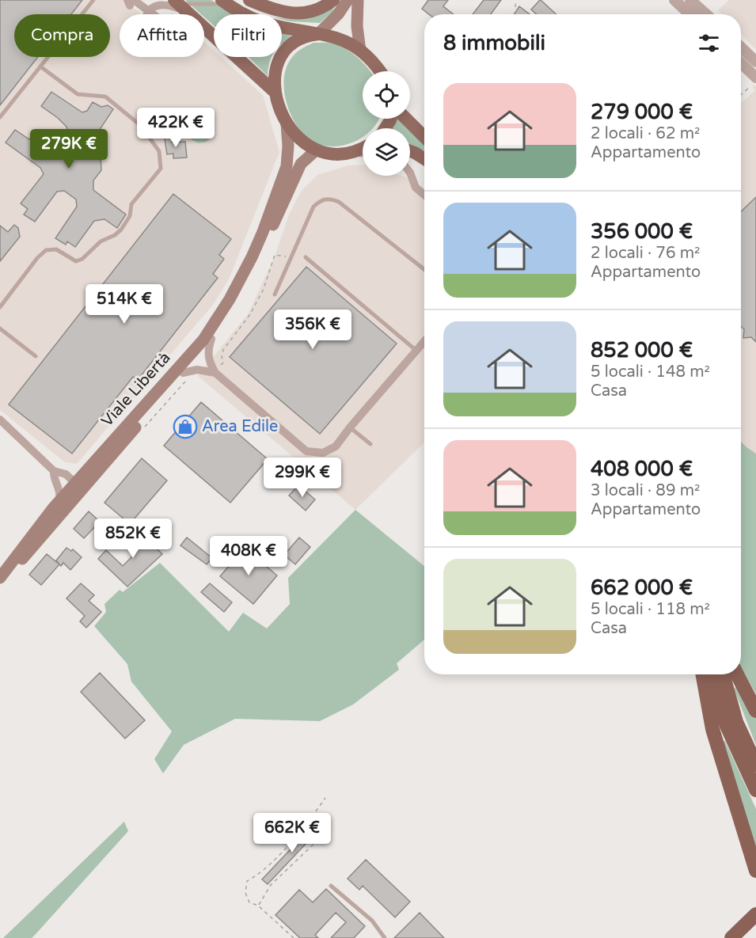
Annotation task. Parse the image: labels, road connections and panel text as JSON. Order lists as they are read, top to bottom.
{
  "streets": {
    "main road": ["Viale Libertà"]
  },
  "places": {
    "shop": ["Area Edile"]
  },
  "page": {
    "chip": ["Compra", "Affitta", "Filtri"],
    "heading": "8 immobili",
    "list": [
      {
        "name": "279 000 €",
        "note": "2 locali · 62 m² · Appartamento"
      },
      {
        "name": "356 000 €",
        "note": "2 locali · 76 m² · Appartamento"
      },
      {
        "name": "852 000 €",
        "note": "5 locali · 148 m² · Casa"
      },
      {
        "name": "408 000 €",
        "note": "3 locali · 89 m² · Appartamento"
      },
      {
        "name": "662 000 €",
        "note": "5 locali · 118 m² · Casa"
      }
    ],
    "price": [
      "422K €",
      "279K €",
      "514K €",
      "356K €",
      "299K €",
      "852K €",
      "408K €",
      "662K €"
    ]
  }
}
